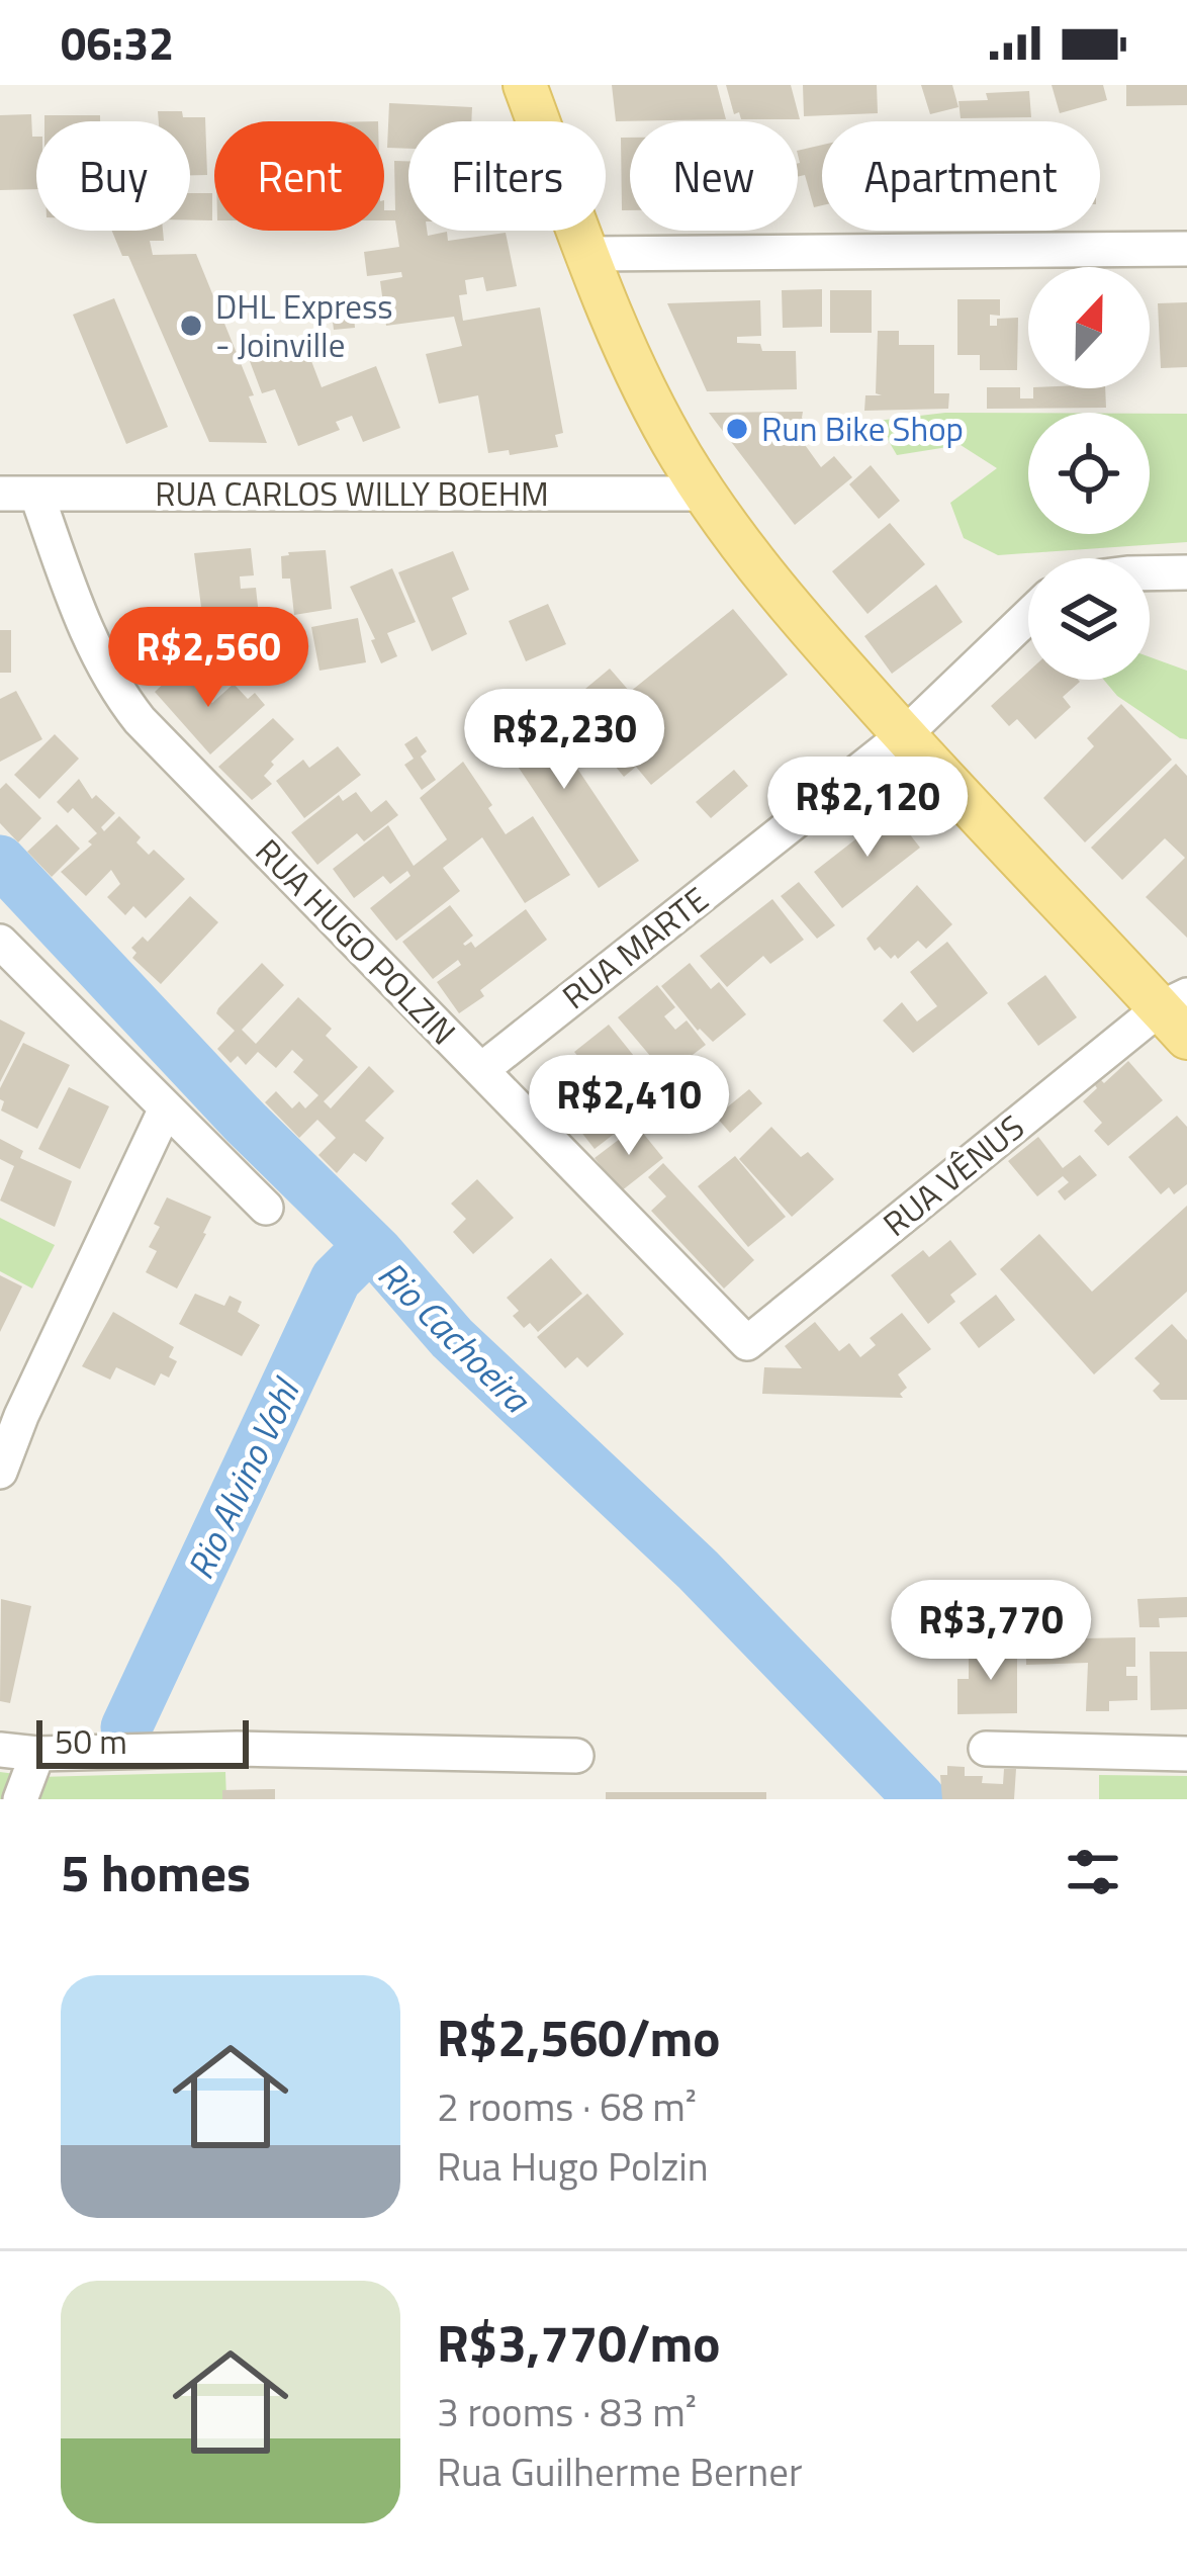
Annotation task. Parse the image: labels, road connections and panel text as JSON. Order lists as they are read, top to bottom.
{
  "streets": {
    "street": [
      "RUA CARLOS WILLY BOEHM",
      "RUA HUGO POLZIN",
      "RUA MARTE",
      "RUA VÊNUS"
    ]
  },
  "crossings": [
    ["RUA CARLOS WILLY BOEHM", "RUA HUGO POLZIN"],
    ["RUA HUGO POLZIN", "RUA MARTE"],
    ["RUA HUGO POLZIN", "RUA VÊNUS"]
  ],
  "water": ["Rio Cachoeira", "Rio Alvino Vohl"],
  "places": ["DHL Express - Joinville", "Run Bike Shop"],
  "scale_bar": "50 m",
  "north": "top",
  "page": {
    "status": "06:32",
    "chip": [
      "Buy",
      "Rent",
      "Filters",
      "New",
      "Apartment"
    ],
    "price": [
      "R$2,560",
      "R$2,230",
      "R$2,120",
      "R$2,410",
      "R$3,770"
    ],
    "scale": "50 m",
    "heading": "5 homes",
    "list": [
      {
        "name": "R$2,560/mo",
        "note": "2 rooms · 68 m² · Rua Hugo Polzin"
      },
      {
        "name": "R$3,770/mo",
        "note": "3 rooms · 83 m² · Rua Guilherme Berner"
      }
    ]
  }
}
